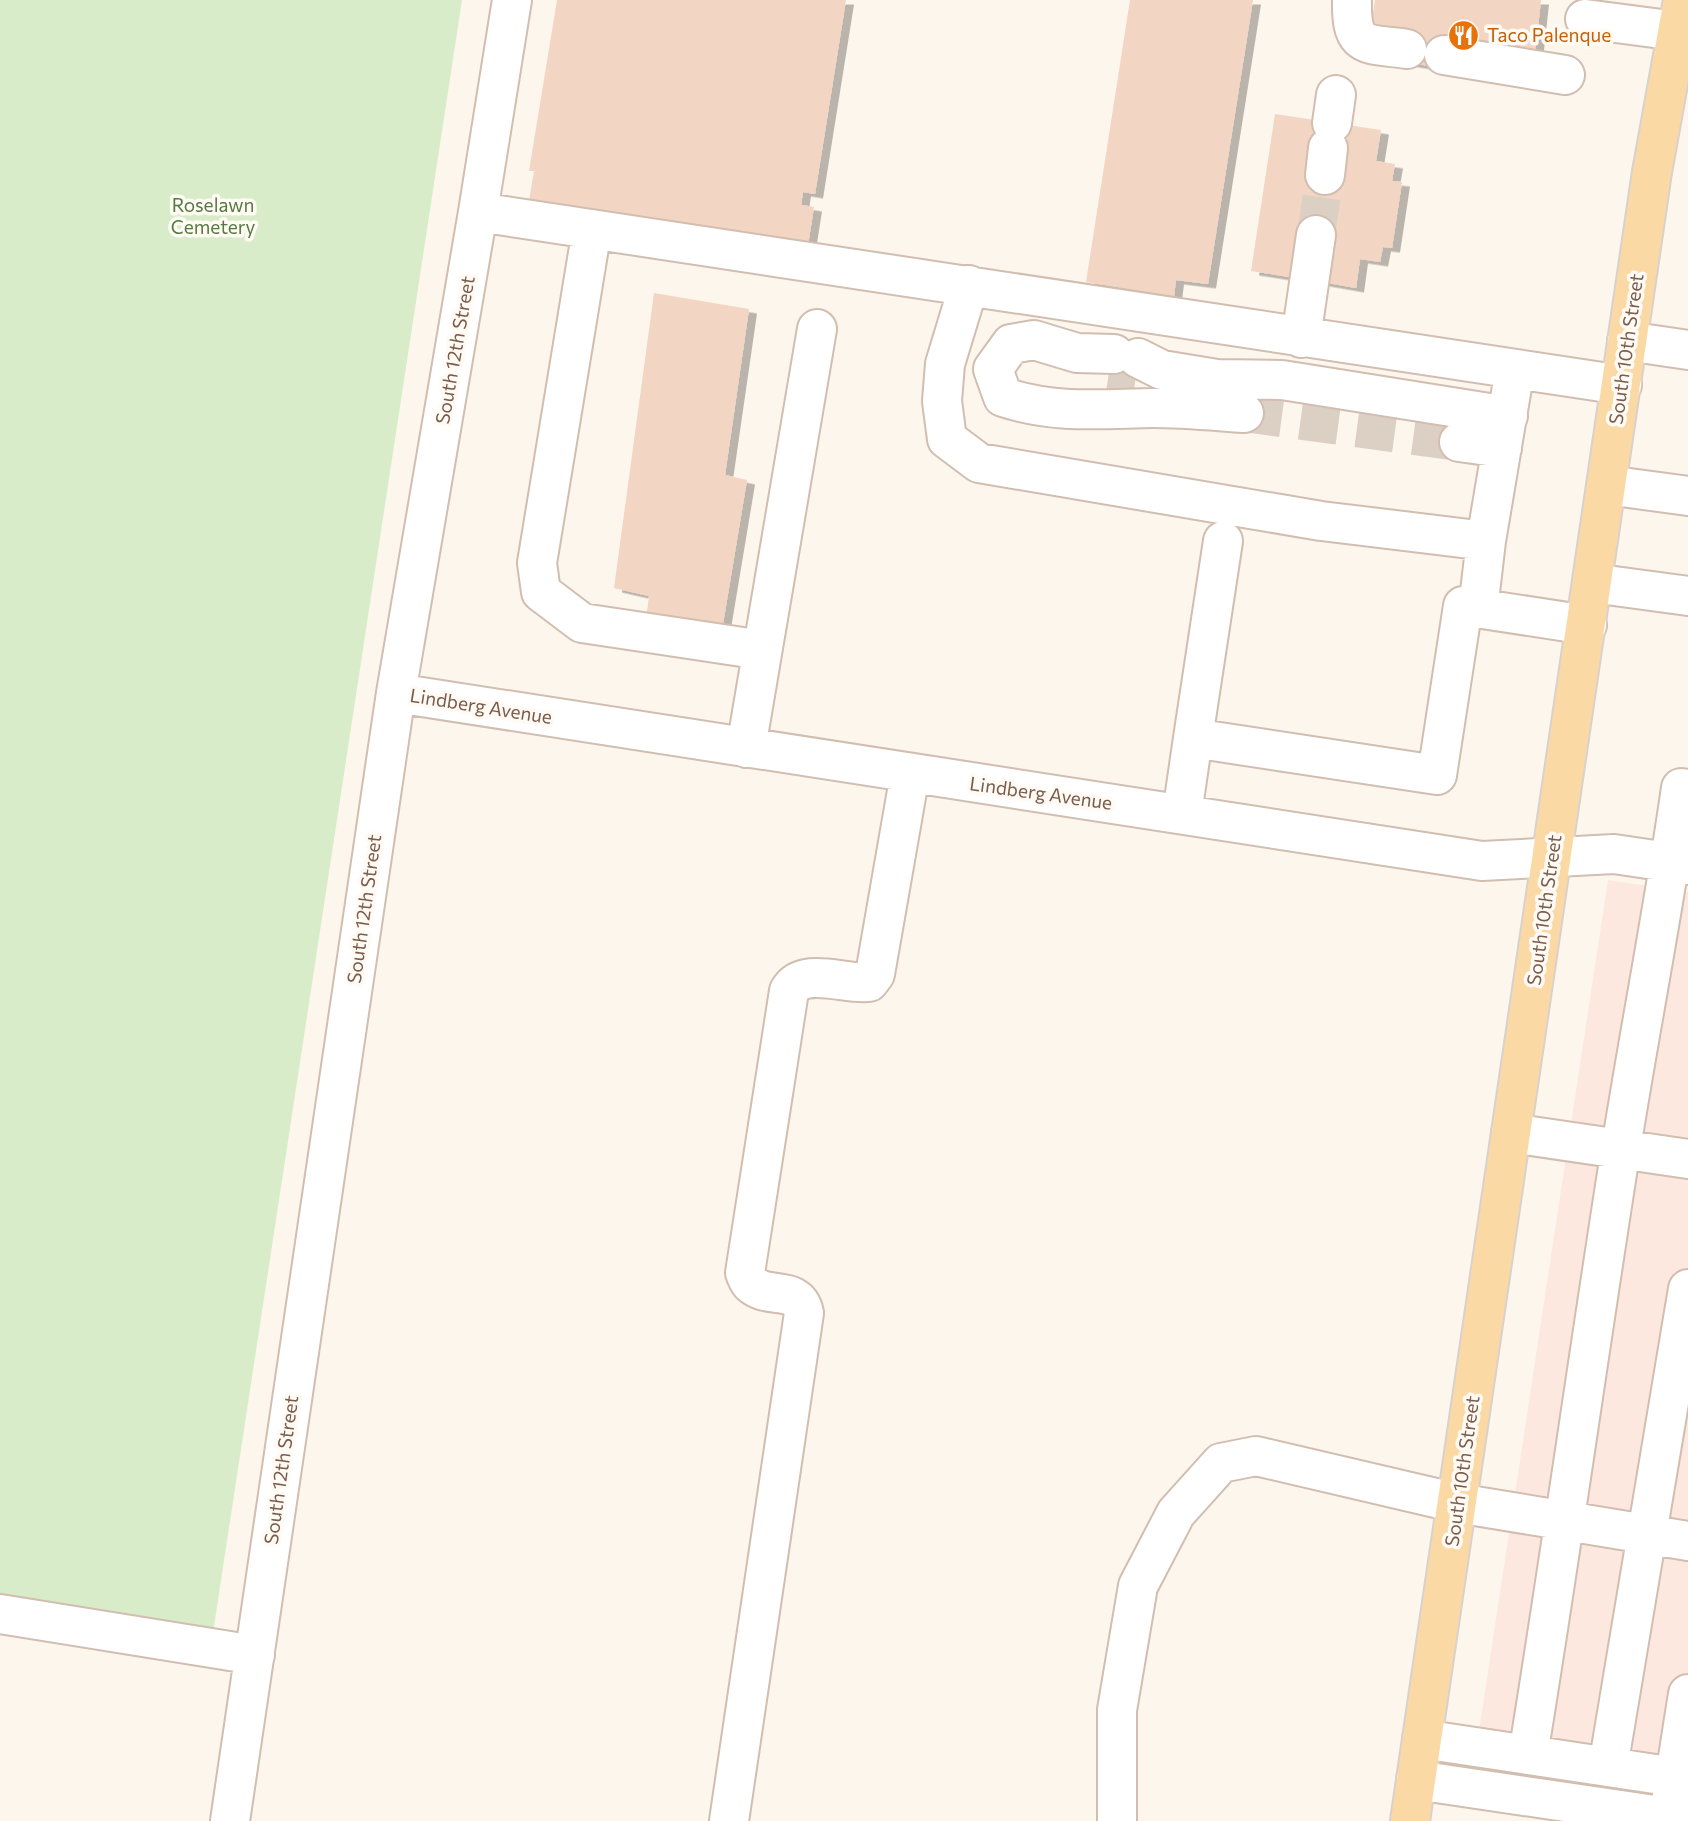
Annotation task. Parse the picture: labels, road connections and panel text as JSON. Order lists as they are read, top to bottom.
{
  "streets": {
    "main road": ["South 10th Street"],
    "street": ["South 12th Street", "Lindberg Avenue"]
  },
  "crossings": [
    ["South 10th Street", "Lindberg Avenue"],
    ["South 12th Street", "Lindberg Avenue"]
  ],
  "parks": ["Roselawn Cemetery"],
  "places": {
    "restaurant": ["Taco Palenque"]
  }
}
